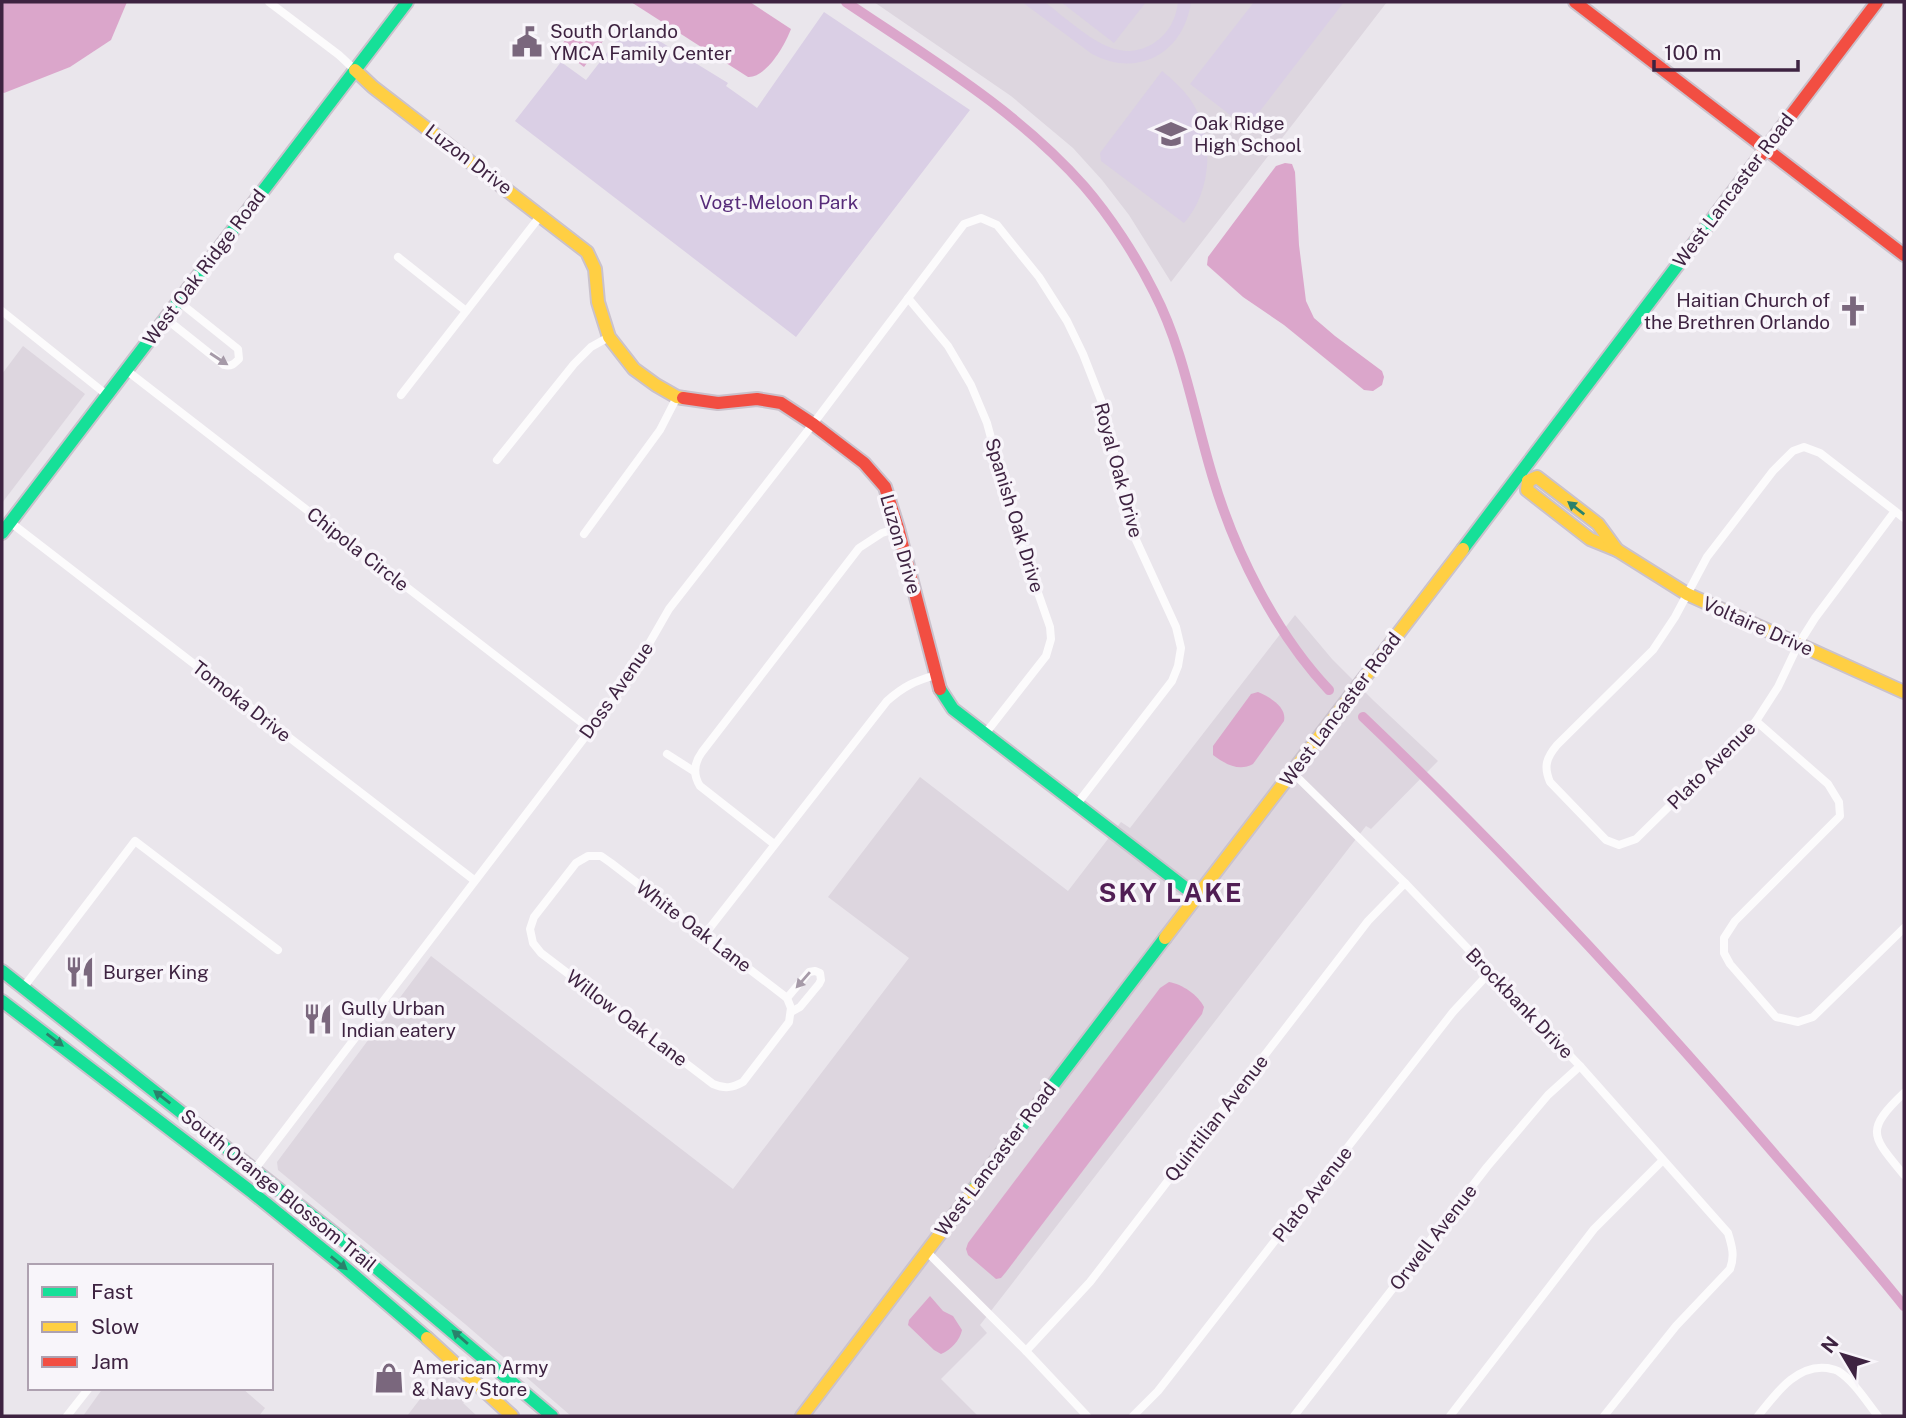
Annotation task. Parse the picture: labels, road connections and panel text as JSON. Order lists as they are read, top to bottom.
{
  "streets": {
    "street": [
      "Luzon Drive",
      "West Lancaster Road",
      "West Oak Ridge Road",
      "Royal Oak Drive",
      "Spanish Oak Drive",
      "Chipola Circle",
      "Voltaire Drive",
      "Doss Avenue",
      "Tomoka Drive",
      "Plato Avenue",
      "White Oak Lane",
      "Brockbank Drive",
      "Willow Oak Lane",
      "Quintilian Avenue",
      "South Orange Blossom Trail",
      "Orwell Avenue"
    ]
  },
  "crossings": [
    ["Luzon Drive", "West Lancaster Road"],
    ["Luzon Drive", "West Oak Ridge Road"],
    ["Luzon Drive", "Royal Oak Drive"],
    ["Luzon Drive", "Spanish Oak Drive"],
    ["Luzon Drive", "Doss Avenue"],
    ["West Lancaster Road", "Voltaire Drive"],
    ["West Lancaster Road", "Brockbank Drive"],
    ["West Oak Ridge Road", "Chipola Circle"],
    ["West Oak Ridge Road", "Tomoka Drive"],
    ["Royal Oak Drive", "Doss Avenue"],
    ["Spanish Oak Drive", "Doss Avenue"],
    ["Chipola Circle", "Doss Avenue"],
    ["Voltaire Drive", "Plato Avenue"],
    ["Doss Avenue", "Tomoka Drive"],
    ["Doss Avenue", "South Orange Blossom Trail"],
    ["Plato Avenue", "Brockbank Drive"],
    ["White Oak Lane", "Willow Oak Lane"],
    ["Brockbank Drive", "Quintilian Avenue"],
    ["Brockbank Drive", "Orwell Avenue"]
  ],
  "districts": ["SKY LAKE"],
  "parks": ["Vogt-Meloon Park"],
  "places": {
    "public building": ["South Orlando YMCA Family Center"],
    "school or university": ["Oak Ridge High School"],
    "church": ["Haitian Church of the Brethren Orlando"],
    "restaurant": ["Burger King", "Gully Urban Indian eatery"],
    "shop": ["American Army & Navy Store"]
  },
  "legend": ["Fast", "Slow", "Jam"],
  "scale_bar": "100 m",
  "north": "top left"
}
